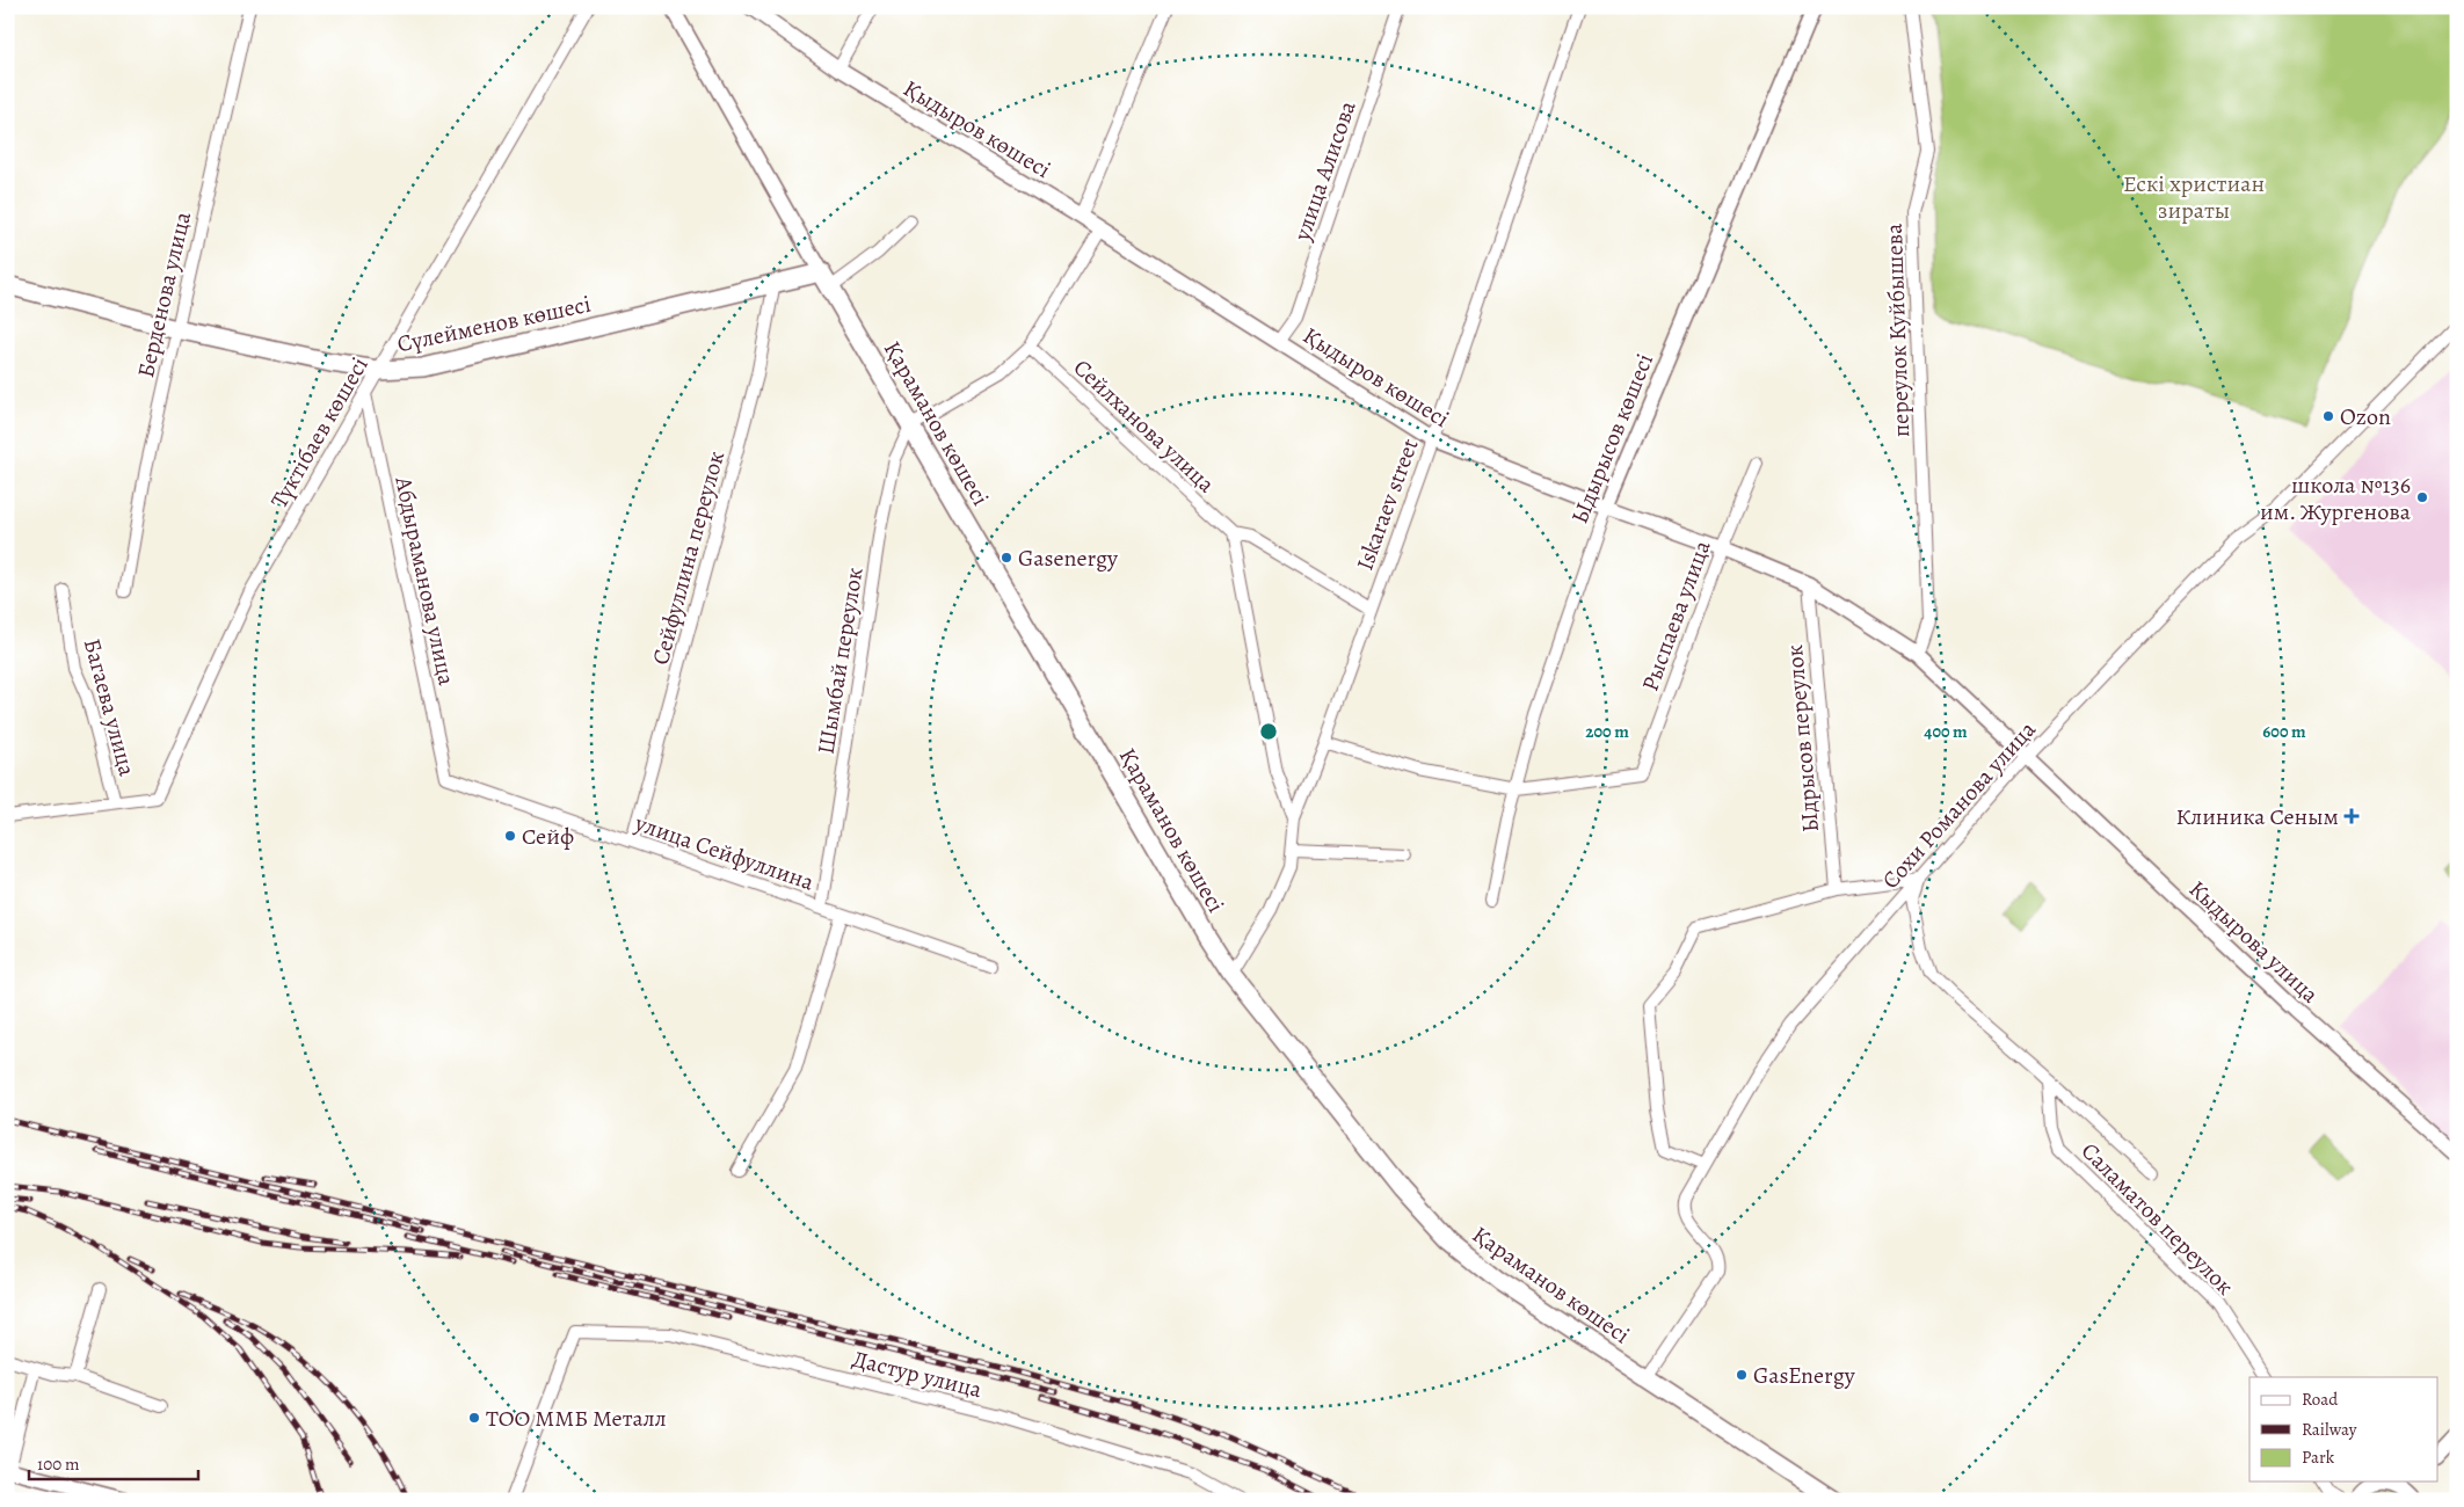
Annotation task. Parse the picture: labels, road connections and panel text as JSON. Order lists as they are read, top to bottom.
{
  "streets": {
    "main road": ["Сүлейменов көшесі", "Қараманов көшесі"],
    "street": [
      "Қыдыров көшесі",
      "улица Алисова",
      "Берденова улица",
      "переулок Куйбышева",
      "Сейлханова улица",
      "Түктібаев көшесі",
      "Ыдырысов көшесі",
      "Iskaraev street",
      "Сейфуллина переулок",
      "Абдыраманова улица",
      "Рыспаева улица",
      "Шымбай переулок",
      "Багаева улица",
      "Ыдрысов переулок",
      "Сохи Романова улица",
      "улица Сейфуллина",
      "Кыдырова улица",
      "Саламатов переулок",
      "Дастур улица"
    ]
  },
  "crossings": [
    ["Қыдыров көшесі", "улица Алисова"],
    ["Қыдыров көшесі", "переулок Куйбышева"],
    ["Қыдыров көшесі", "Ыдырысов көшесі"],
    ["Қыдыров көшесі", "Iskaraev street"],
    ["Қыдыров көшесі", "Рыспаева улица"],
    ["Қыдыров көшесі", "Ыдрысов переулок"],
    ["Қыдыров көшесі", "Сохи Романова улица"],
    ["Қыдыров көшесі", "Кыдырова улица"],
    ["Берденова улица", "Сүлейменов көшесі"],
    ["Сүлейменов көшесі", "Қараманов көшесі"],
    ["Сүлейменов көшесі", "Түктібаев көшесі"],
    ["Сүлейменов көшесі", "Сейфуллина переулок"],
    ["Қараманов көшесі", "Iskaraev street"],
    ["Қараманов көшесі", "Шымбай переулок"],
    ["Қараманов көшесі", "Сохи Романова улица"],
    ["Сейлханова улица", "Iskaraev street"],
    ["Түктібаев көшесі", "Абдыраманова улица"],
    ["Түктібаев көшесі", "Багаева улица"],
    ["Ыдырысов көшесі", "Рыспаева улица"],
    ["Iskaraev street", "Рыспаева улица"],
    ["Сейфуллина переулок", "улица Сейфуллина"],
    ["Абдыраманова улица", "улица Сейфуллина"],
    ["Шымбай переулок", "улица Сейфуллина"],
    ["Сохи Романова улица", "Кыдырова улица"],
    ["Сохи Романова улица", "Саламатов переулок"]
  ],
  "parks": ["Ескі христиан зираты"],
  "places": {
    "other": [
      "Ozon",
      "школа №136 им. Жургенова",
      "Gasenergy",
      "Сейф",
      "GasEnergy",
      "ТОО ММБ Металл"
    ],
    "health": ["Клиника Сеным"]
  },
  "legend": ["Road", "Railway", "Park"],
  "scale_bar": "100 m",
  "rings": ["200 m", "400 m", "600 m"]
}
